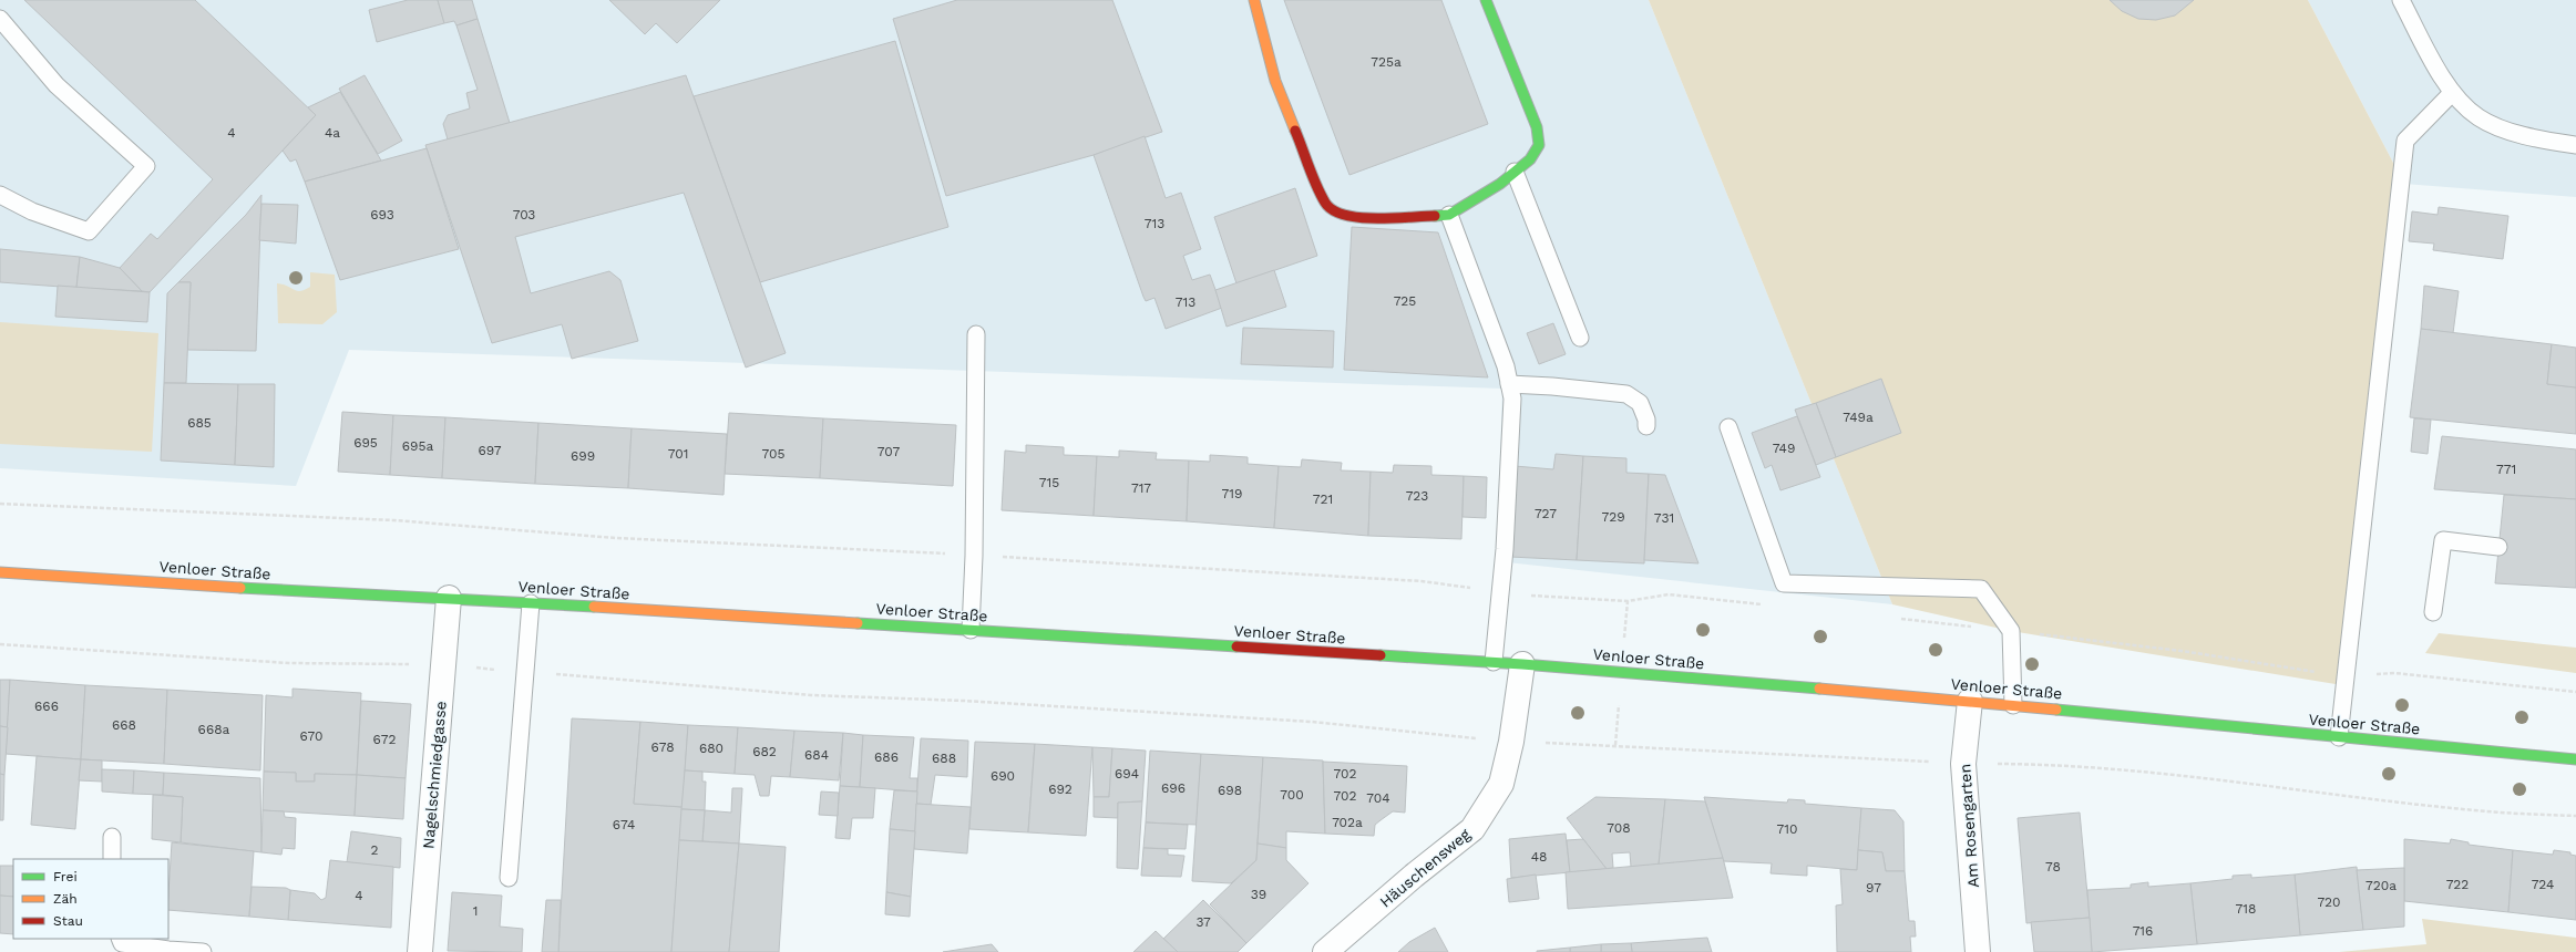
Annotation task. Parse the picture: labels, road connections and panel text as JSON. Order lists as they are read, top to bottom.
{
  "streets": {
    "main road": ["Venloer Straße"],
    "street": ["Nagelschmiedgasse", "Am Rosengarten", "Häuschensweg"]
  },
  "crossings": [
    ["Venloer Straße", "Nagelschmiedgasse"],
    ["Venloer Straße", "Am Rosengarten"],
    ["Venloer Straße", "Häuschensweg"]
  ],
  "house_numbers": [
    "725a",
    "4",
    "4a",
    "693",
    "703",
    "713",
    "725",
    "713",
    "749a",
    "685",
    "695",
    "695a",
    "749",
    "697",
    "707",
    "701",
    "705",
    "699",
    "771",
    "715",
    "717",
    "719",
    "723",
    "721",
    "727",
    "729",
    "731",
    "666",
    "668",
    "668a",
    "670",
    "672",
    "678",
    "680",
    "682",
    "684",
    "686",
    "688",
    "694",
    "702",
    "690",
    "696",
    "692",
    "698",
    "700",
    "702",
    "704",
    "702a",
    "674",
    "708",
    "710",
    "2",
    "48",
    "78",
    "722",
    "724",
    "720a",
    "97",
    "39",
    "4",
    "720",
    "718",
    "1",
    "37",
    "716"
  ],
  "legend": ["Frei", "Zäh", "Stau"]
}
